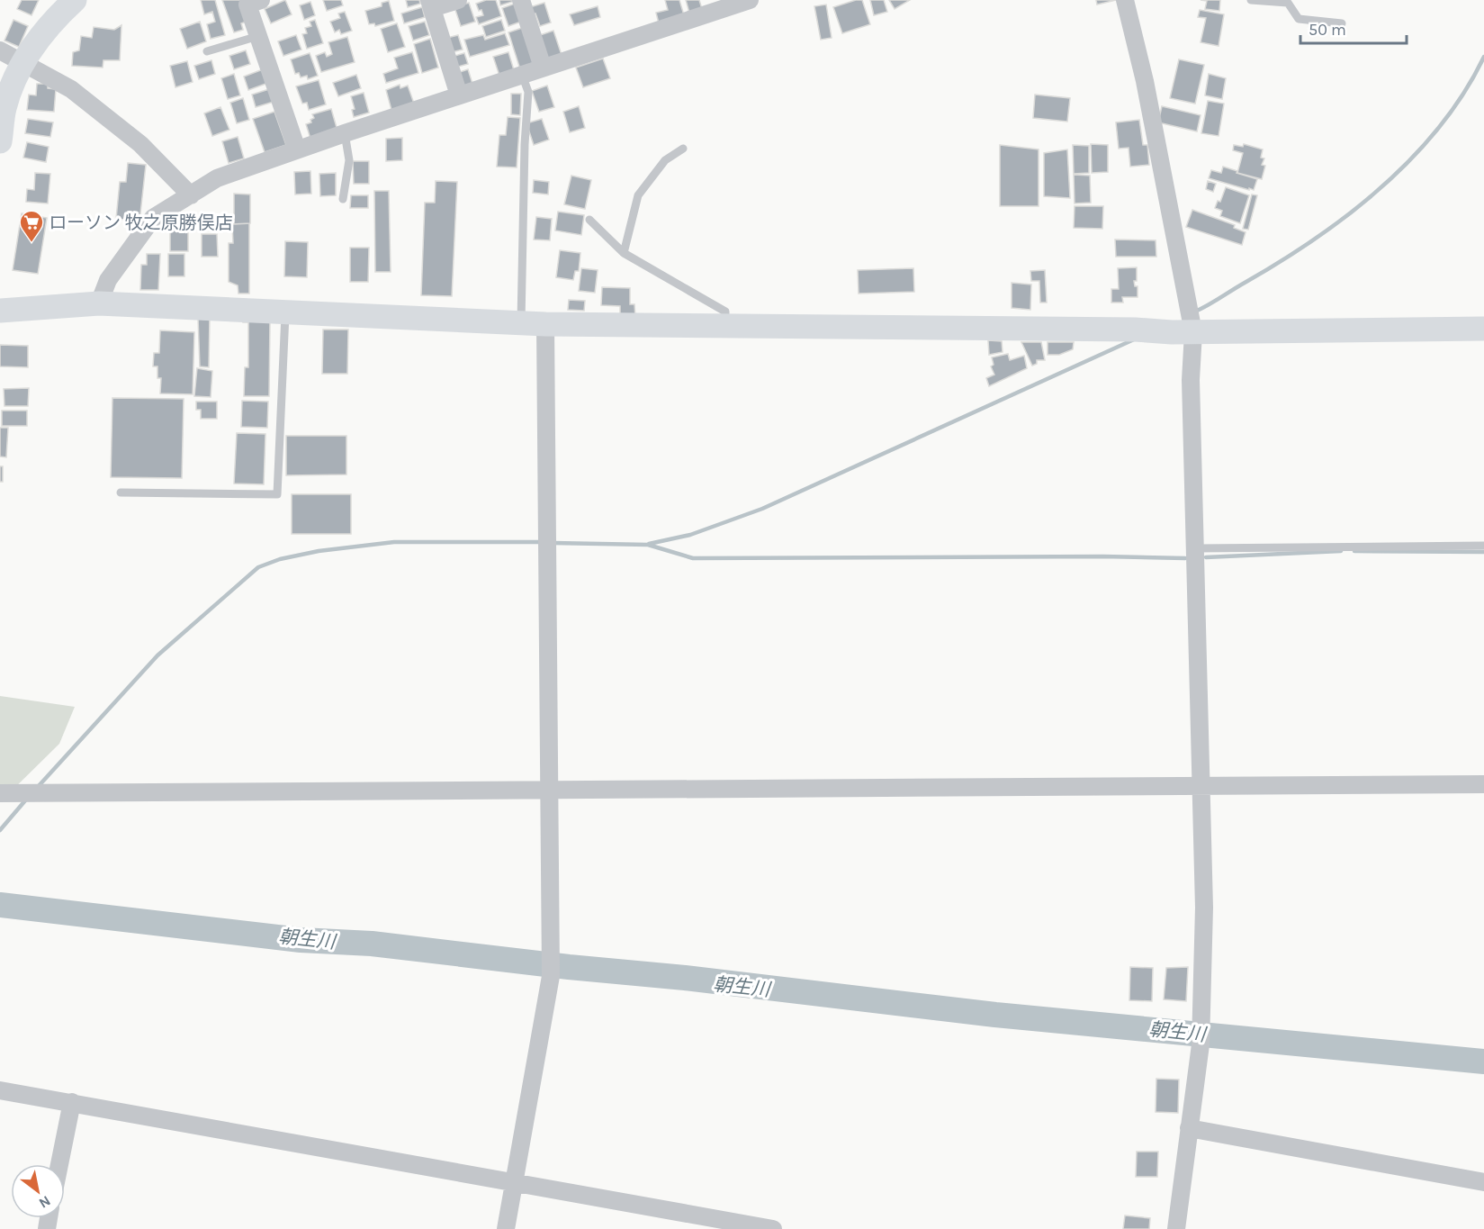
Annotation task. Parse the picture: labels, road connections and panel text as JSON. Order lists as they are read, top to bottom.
{
  "water": ["朝生川"],
  "places": {
    "supermarket": ["ローソン 牧之原勝俣店"]
  },
  "scale_bar": "50 m",
  "north": "bottom right"
}
